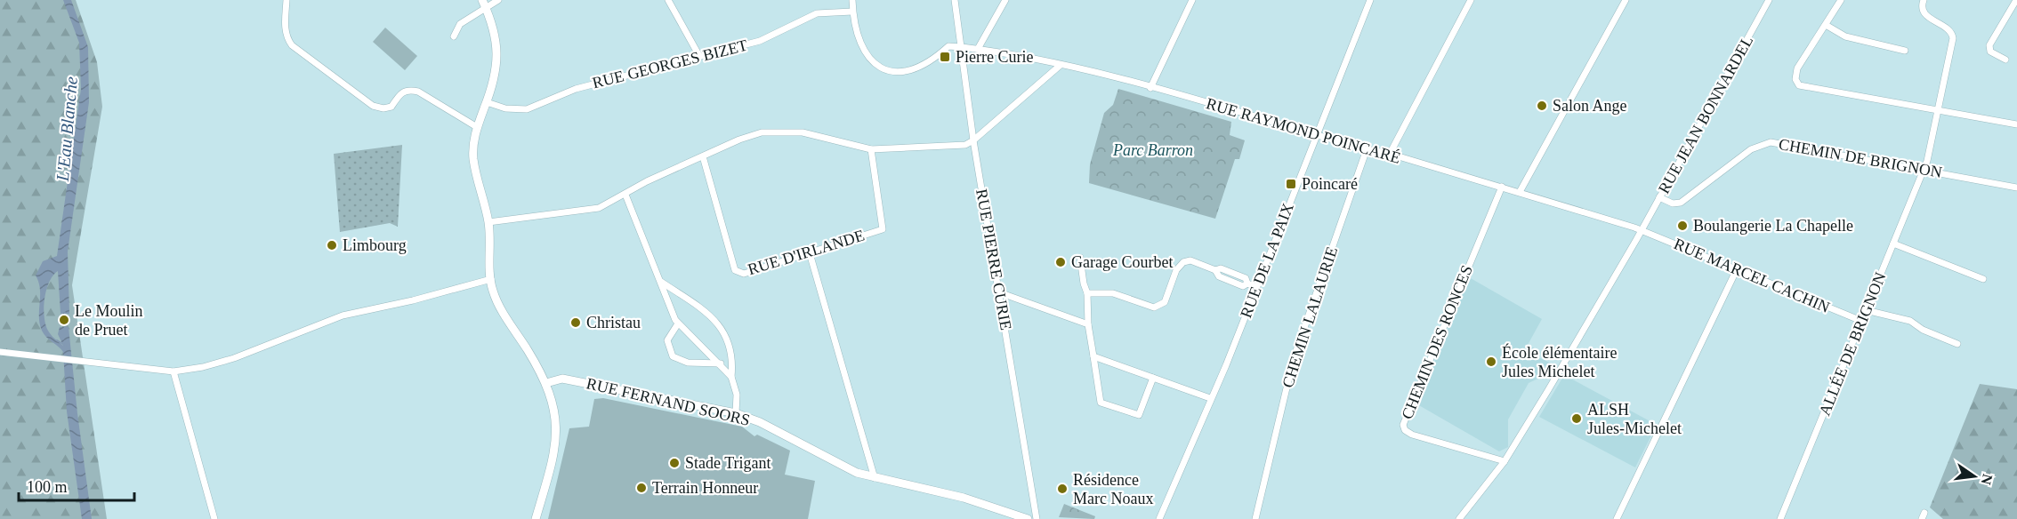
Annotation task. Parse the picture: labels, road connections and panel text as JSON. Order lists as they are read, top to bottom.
{
  "streets": {
    "street": [
      "RUE GEORGES BIZET",
      "RUE JEAN BONNARDEL",
      "RUE RAYMOND POINCARÉ",
      "CHEMIN DE BRIGNON",
      "RUE D'IRLANDE",
      "RUE PIERRE CURIE",
      "RUE DE LA PAIX",
      "RUE MARCEL CACHIN",
      "CHEMIN LALAURIE",
      "CHEMIN DES RONCES",
      "ALLÉE DE BRIGNON",
      "RUE FERNAND SOORS"
    ]
  },
  "crossings": [
    ["RUE JEAN BONNARDEL", "RUE RAYMOND POINCARÉ"],
    ["RUE JEAN BONNARDEL", "CHEMIN DE BRIGNON"],
    ["RUE JEAN BONNARDEL", "RUE MARCEL CACHIN"],
    ["RUE JEAN BONNARDEL", "CHEMIN DES RONCES"],
    ["RUE RAYMOND POINCARÉ", "RUE PIERRE CURIE"],
    ["RUE RAYMOND POINCARÉ", "RUE DE LA PAIX"],
    ["RUE RAYMOND POINCARÉ", "RUE MARCEL CACHIN"],
    ["RUE RAYMOND POINCARÉ", "CHEMIN LALAURIE"],
    ["RUE RAYMOND POINCARÉ", "CHEMIN DES RONCES"],
    ["CHEMIN DE BRIGNON", "ALLÉE DE BRIGNON"],
    ["RUE MARCEL CACHIN", "ALLÉE DE BRIGNON"]
  ],
  "water": ["L'Eau Blanche"],
  "parks": ["Parc Barron"],
  "places": {
    "transit": ["Pierre Curie", "Poincaré"],
    "other": [
      "Salon Ange",
      "Boulangerie La Chapelle",
      "Limbourg",
      "Garage Courbet",
      "Le Moulin de Pruet",
      "Christau",
      "École élémentaire Jules Michelet",
      "ALSH Jules-Michelet",
      "Stade Trigant",
      "Terrain Honneur",
      "Résidence Marc Noaux"
    ]
  },
  "scale_bar": "100 m",
  "north": "right"
}
